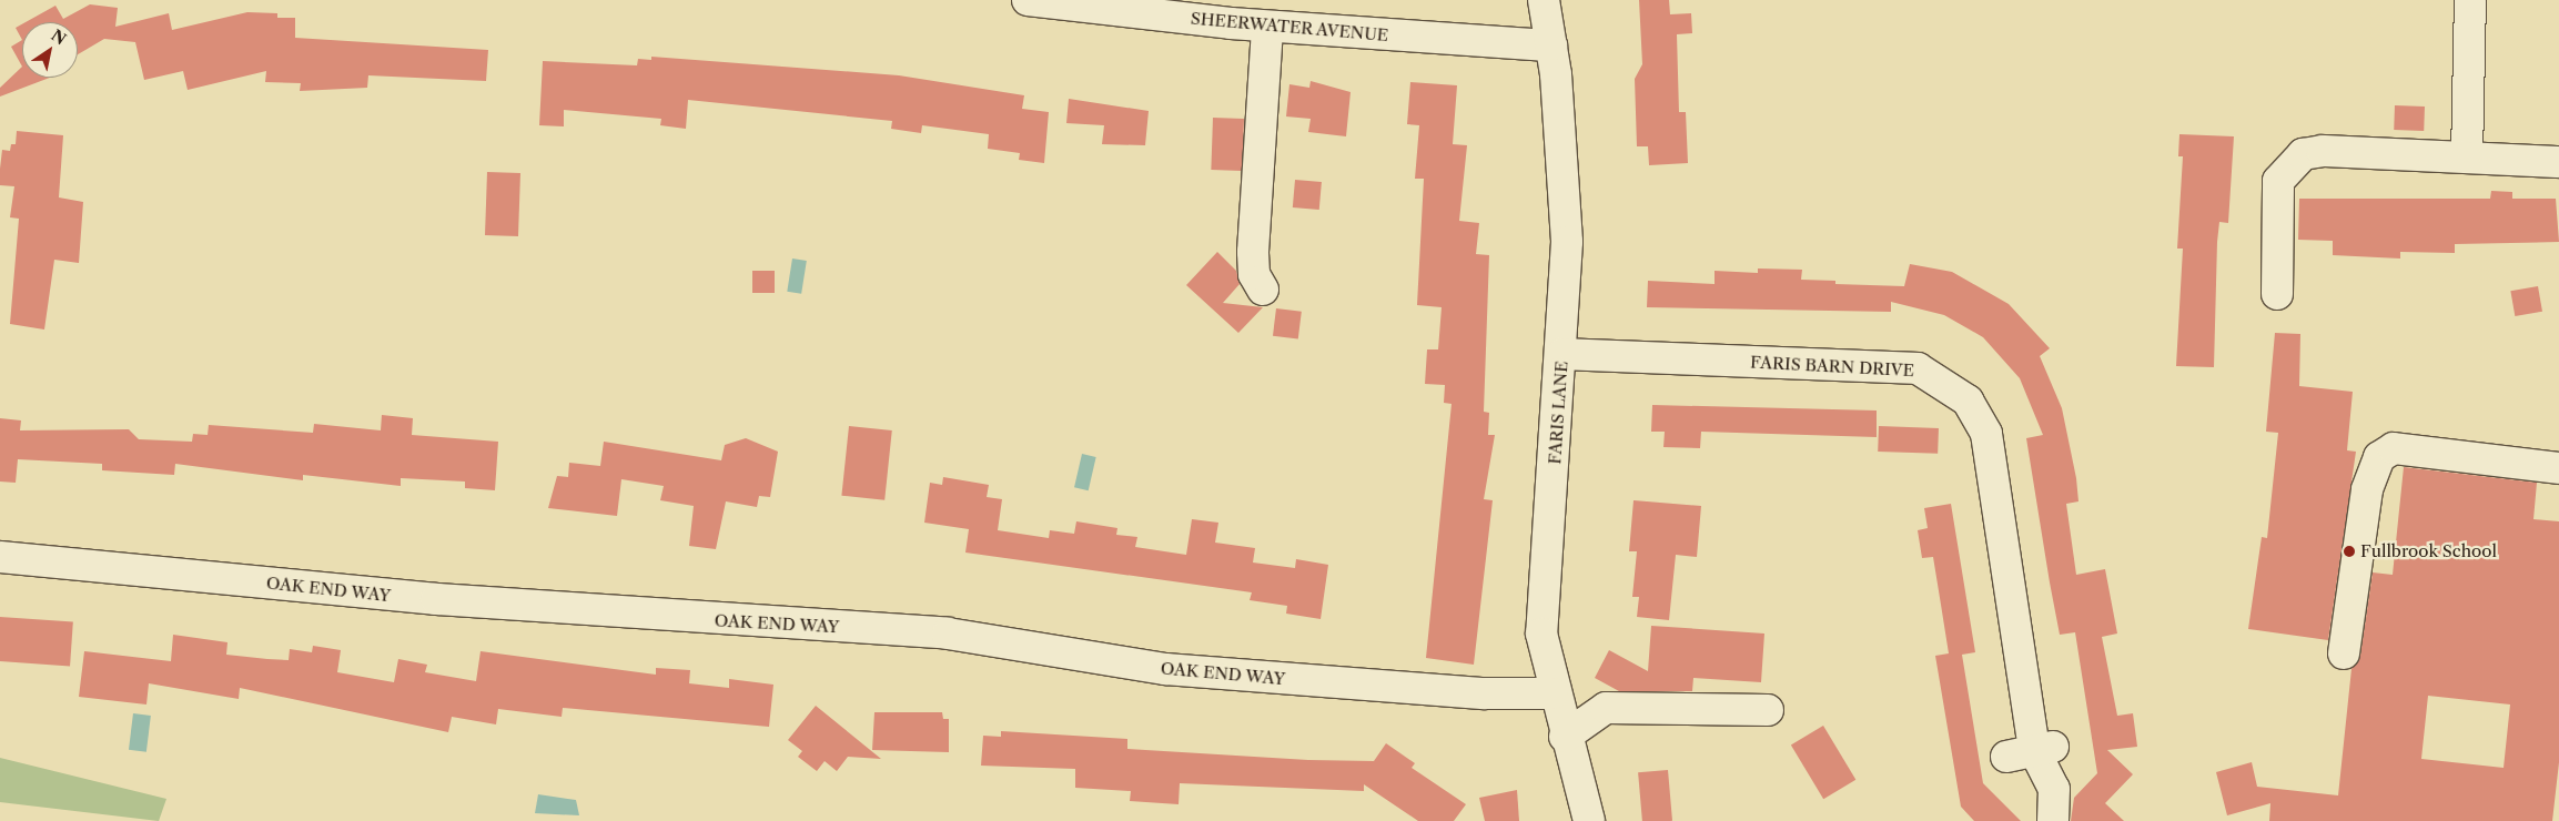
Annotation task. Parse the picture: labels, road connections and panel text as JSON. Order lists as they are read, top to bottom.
{
  "streets": {
    "street": [
      "SHEERWATER AVENUE",
      "FARIS BARN DRIVE",
      "FARIS LANE",
      "OAK END WAY"
    ]
  },
  "crossings": [
    ["SHEERWATER AVENUE", "FARIS LANE"],
    ["FARIS BARN DRIVE", "FARIS LANE"],
    ["FARIS LANE", "OAK END WAY"]
  ],
  "places": ["Fullbrook School"],
  "north": "top right"
}
